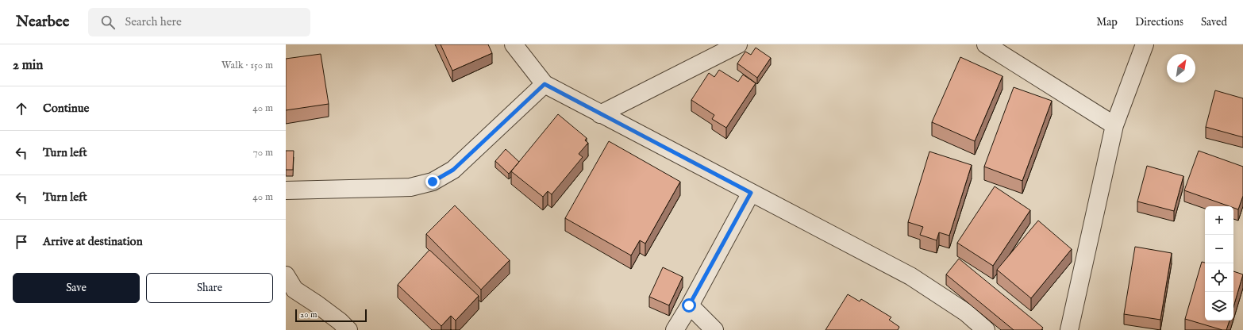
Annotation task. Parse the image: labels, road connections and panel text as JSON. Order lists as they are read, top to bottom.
{
  "scale_bar": "20 m",
  "north": "top right",
  "page": {
    "header": "Nearbee",
    "search": "Search here",
    "nav": ["Map", "Directions", "Saved"],
    "heading": ["2 min", "Walk · 150 m"],
    "list": [
      ["Continue", "40 m"],
      ["Turn left", "70 m"],
      ["Turn left", "40 m"],
      "Arrive at destination"
    ],
    "map_buttons": ["+", "−"],
    "buttons": ["Save", "Share"],
    "scale": "20 m"
  }
}
